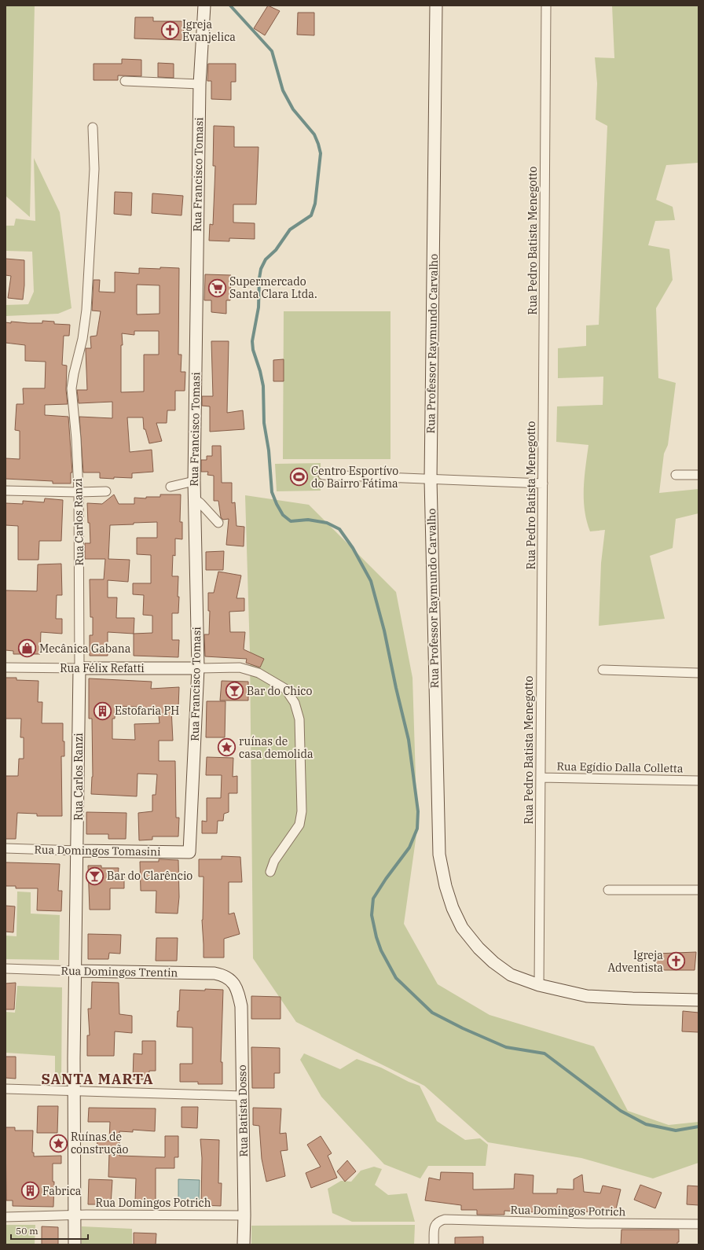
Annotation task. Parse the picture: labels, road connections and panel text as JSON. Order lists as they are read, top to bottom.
{
  "streets": {
    "main road": [
      "Rua Francisco Tomasi",
      "Rua Professor Raymundo Carvalho",
      "Rua Carlos Ranzi",
      "Rua Félix Refatti",
      "Rua Domingos Tomasini",
      "Rua Domingos Trentin",
      "Rua Batista Dosso"
    ],
    "street": ["Rua Pedro Batista Menegotto", "Rua Egídio Dalla Colletta", "Rua Domingos Potrich"]
  },
  "crossings": [
    ["Rua Francisco Tomasi", "Rua Félix Refatti"],
    ["Rua Francisco Tomasi", "Rua Domingos Tomasini"],
    ["Rua Pedro Batista Menegotto", "Rua Professor Raymundo Carvalho"],
    ["Rua Pedro Batista Menegotto", "Rua Egídio Dalla Colletta"],
    ["Rua Carlos Ranzi", "Rua Félix Refatti"],
    ["Rua Carlos Ranzi", "Rua Domingos Tomasini"],
    ["Rua Carlos Ranzi", "Rua Domingos Trentin"],
    ["Rua Carlos Ranzi", "Rua Domingos Potrich"],
    ["Rua Domingos Trentin", "Rua Batista Dosso"],
    ["Rua Batista Dosso", "Rua Domingos Potrich"]
  ],
  "districts": ["SANTA MARTA"],
  "places": {
    "church": ["Igreja Evanjelica", "Igreja Adventista"],
    "supermarket": ["Supermercado Santa Clara Ltda."],
    "sports": ["Centro Esportívo do Bairro Fátima"],
    "shop": ["Mecânica Gabana"],
    "bar": ["Bar do Chico", "Bar do Clarêncio"],
    "building": ["Estofaria PH", "Fabrica"],
    "place": ["ruínas de casa demolida", "Ruínas de construção"]
  },
  "scale_bar": "50 m"
}
